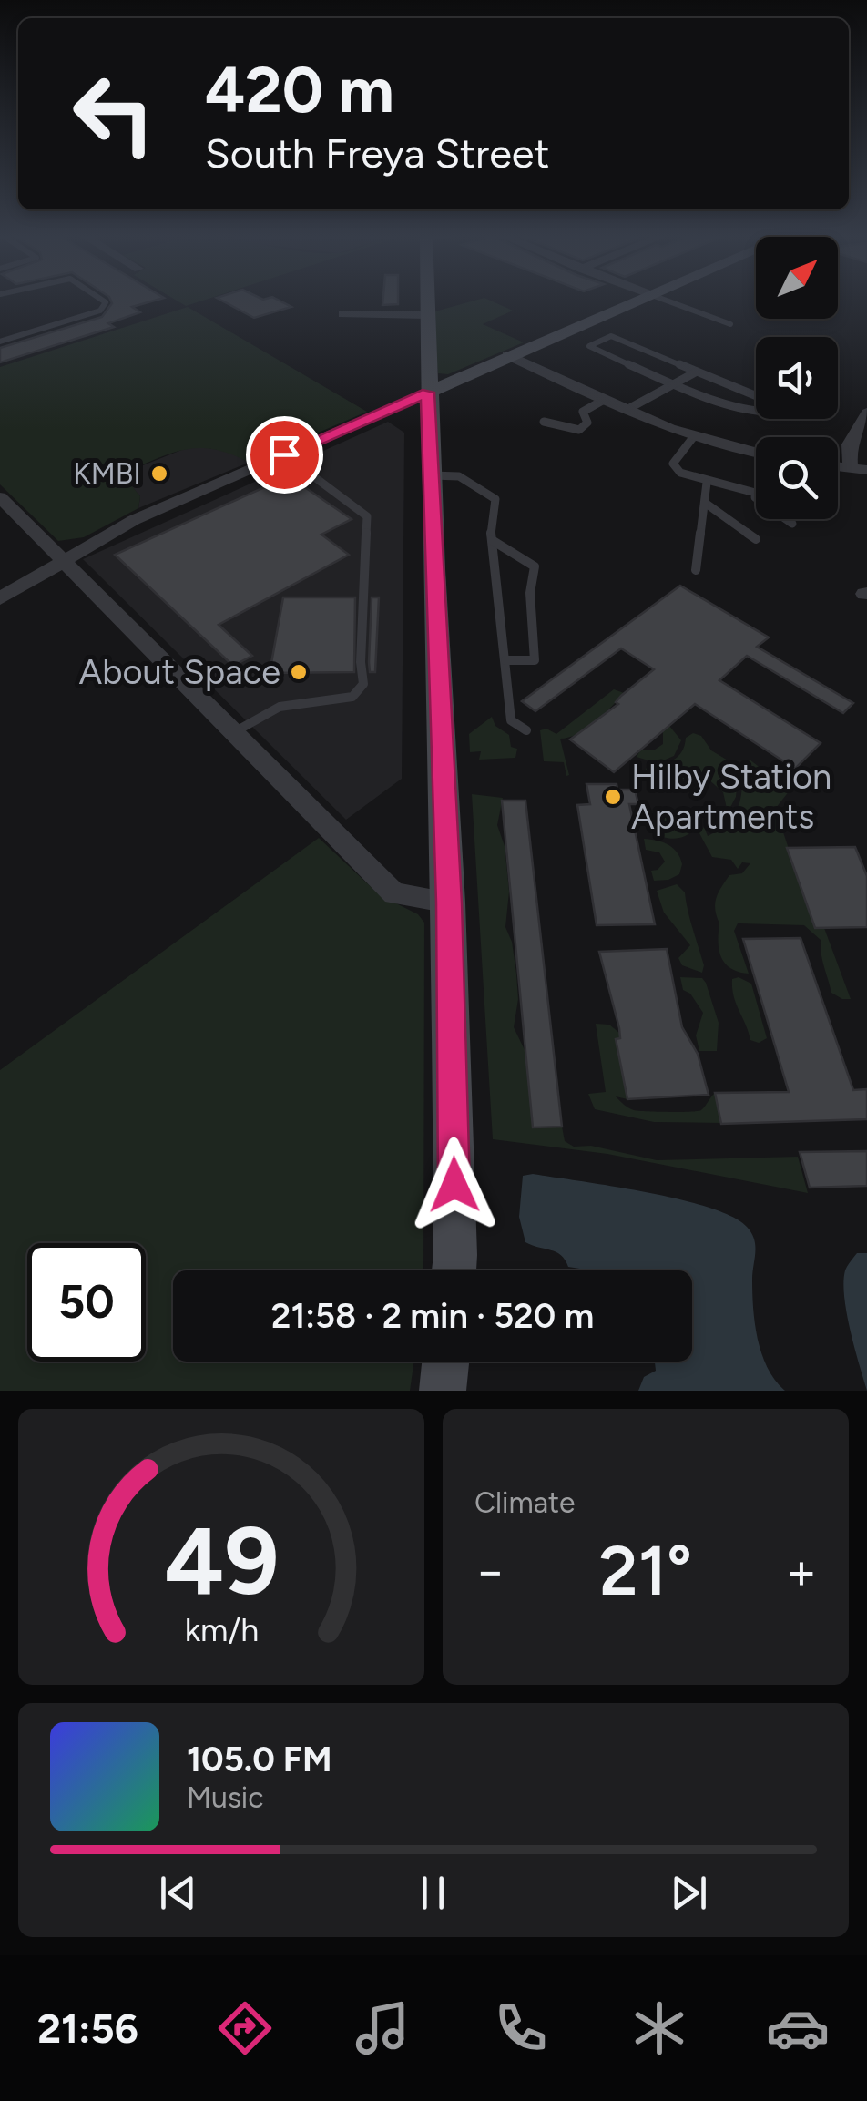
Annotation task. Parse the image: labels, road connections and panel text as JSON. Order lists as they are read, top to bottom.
{
  "places": ["KMBI", "About Space", "Hilby Station Apartments"],
  "north": "top right",
  "page": {
    "turn": ["420 m", "South Freya Street"],
    "limit": "50",
    "trip": "21:58 · 2 min · 520 m",
    "tile": "Climate",
    "heat": ["−", "21°", "+"],
    "song": ["105.0 FM", "Music"],
    "tabs": "21:56",
    "gauge": ["49", "km/h"]
  }
}
